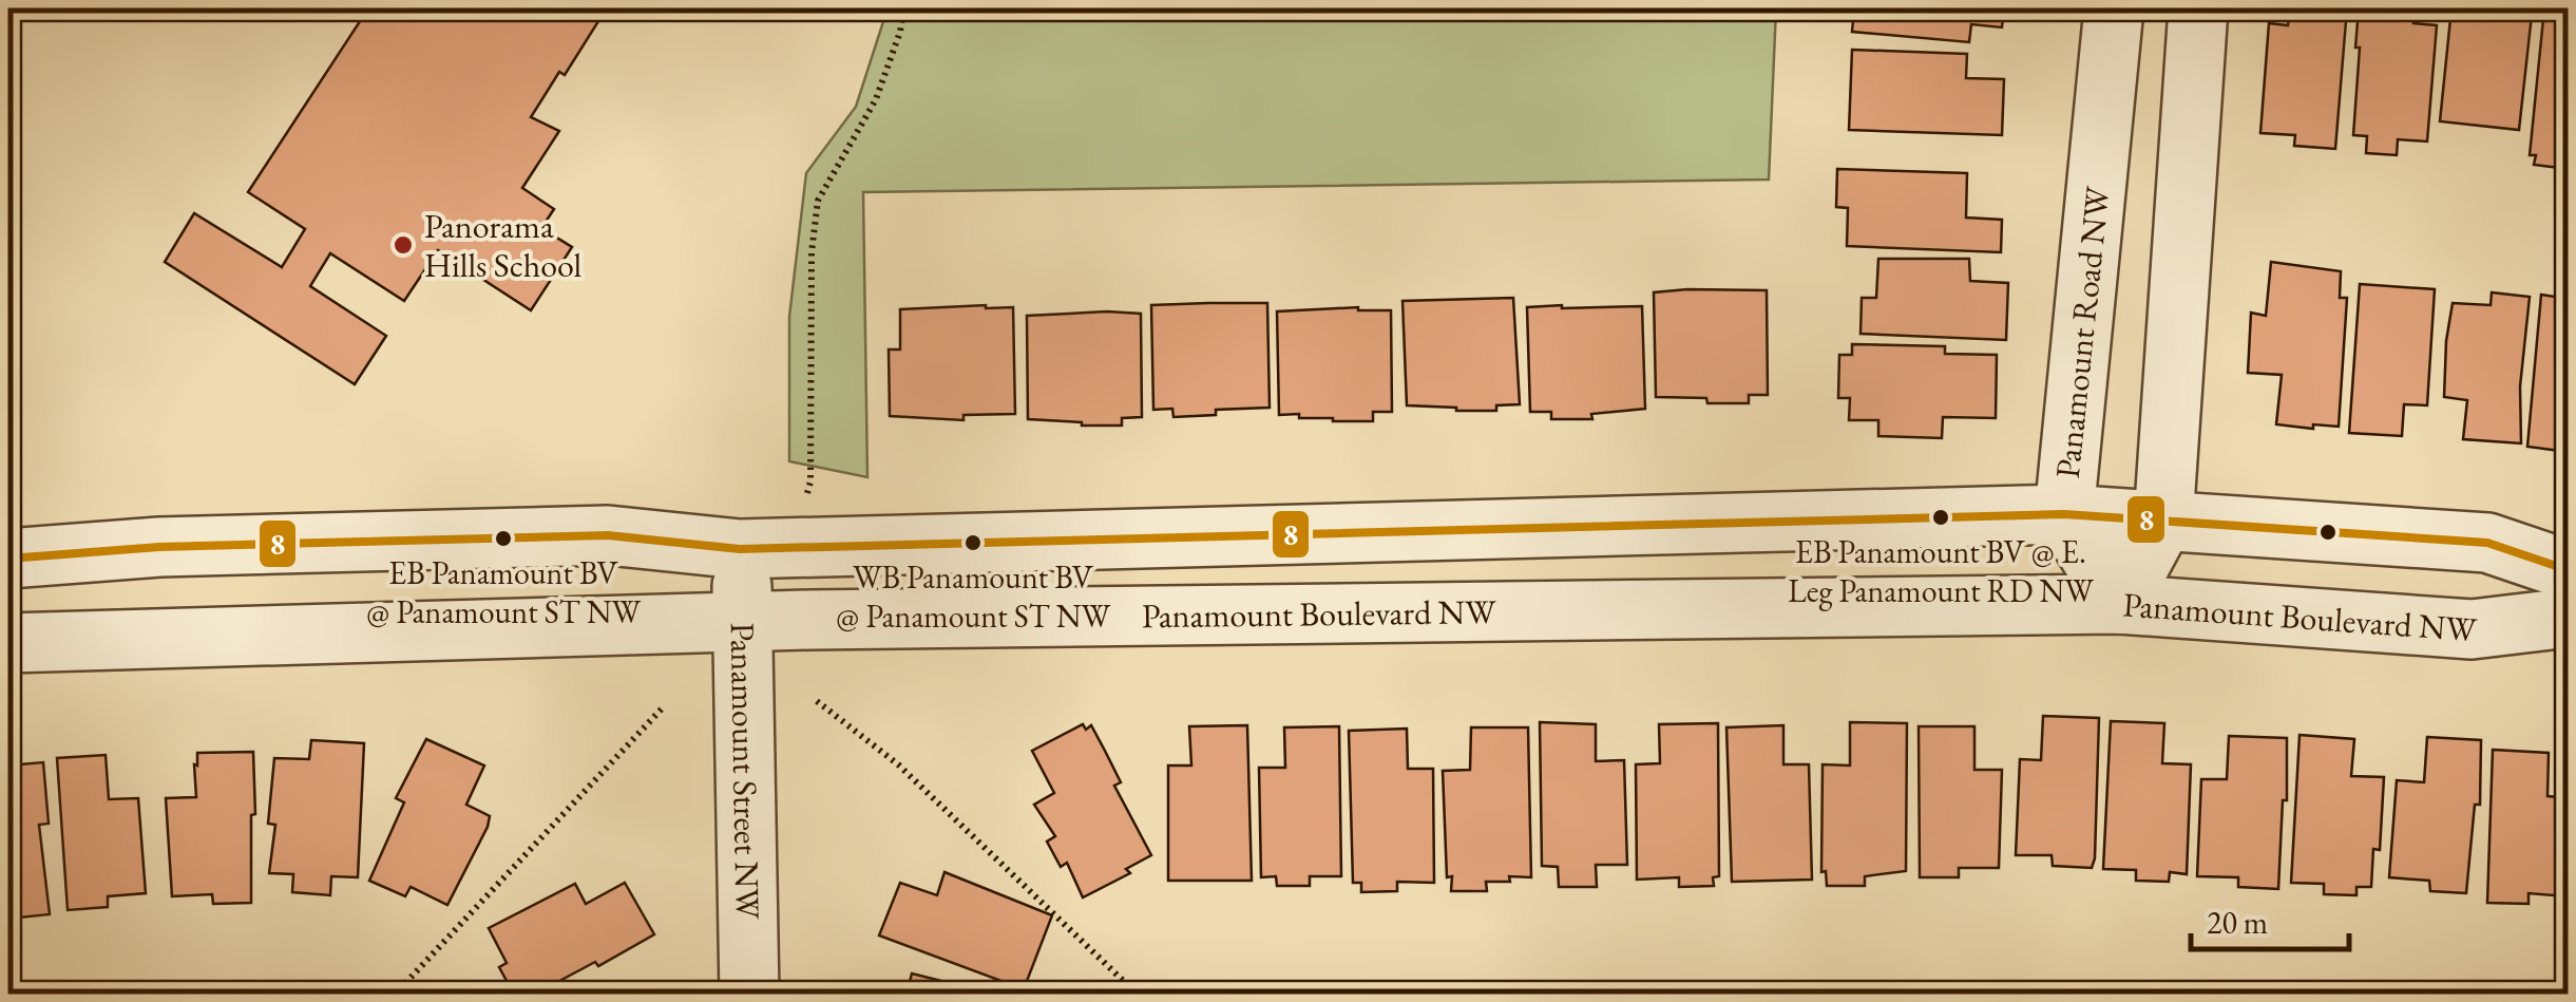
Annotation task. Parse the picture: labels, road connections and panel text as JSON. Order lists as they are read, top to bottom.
{
  "streets": {
    "street": ["Panamount Road NW", "Panamount Boulevard NW", "Panamount Street NW"]
  },
  "crossings": [
    ["Panamount Road NW", "Panamount Boulevard NW"],
    ["Panamount Boulevard NW", "Panamount Street NW"]
  ],
  "places": [
    "Panorama Hills School",
    "EB Panamount BV @ E. Leg Panamount RD NW",
    "EB Panamount BV @ Panamount ST NW",
    "WB Panamount BV @ Panamount ST NW"
  ],
  "lines": ["transit line 8"],
  "scale_bar": "20 m"
}
